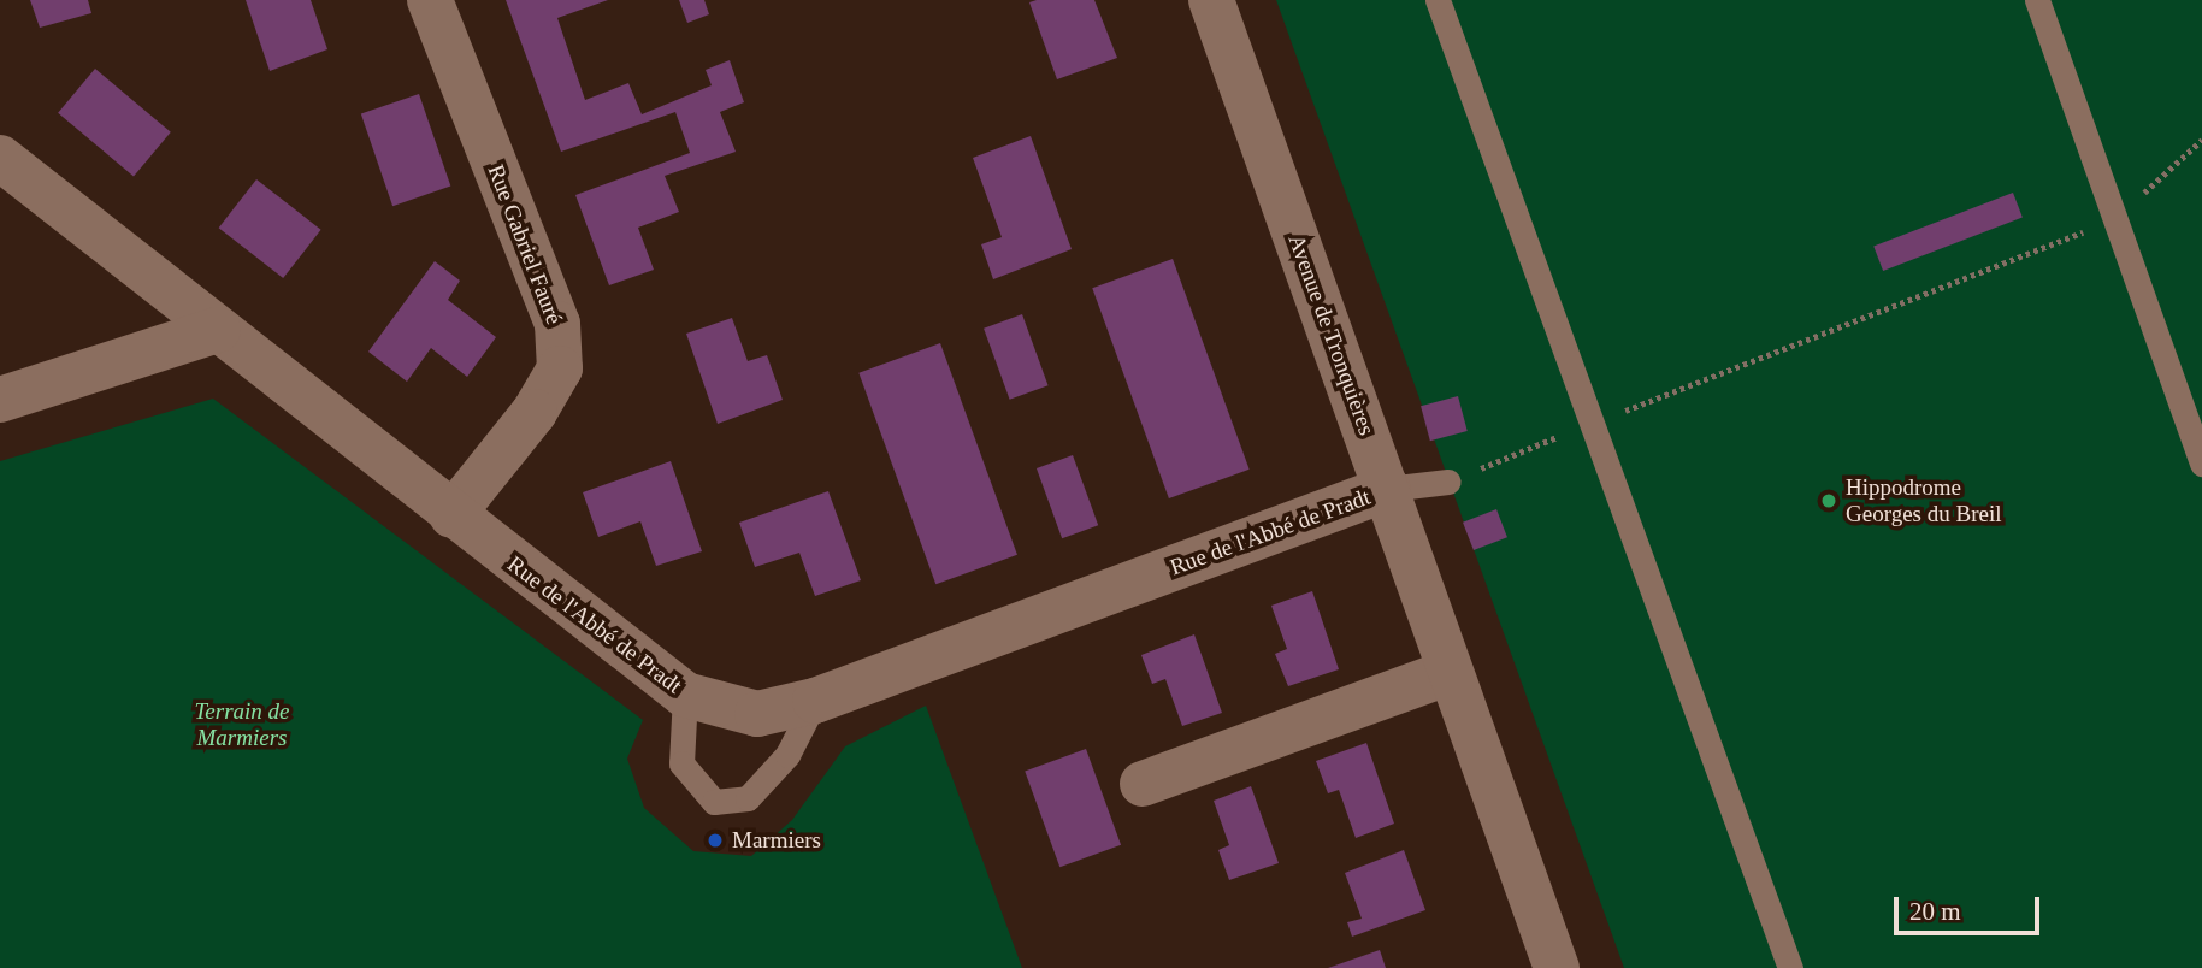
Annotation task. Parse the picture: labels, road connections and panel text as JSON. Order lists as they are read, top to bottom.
{
  "streets": {
    "street": ["Rue Gabriel Fauré", "Avenue de Tronquières", "Rue de l'Abbé de Pradt"]
  },
  "crossings": [
    ["Rue Gabriel Fauré", "Rue de l'Abbé de Pradt"],
    ["Avenue de Tronquières", "Rue de l'Abbé de Pradt"]
  ],
  "parks": ["Terrain de Marmiers"],
  "places": ["Hippodrome Georges du Breil", "Marmiers"],
  "scale_bar": "20 m"
}
